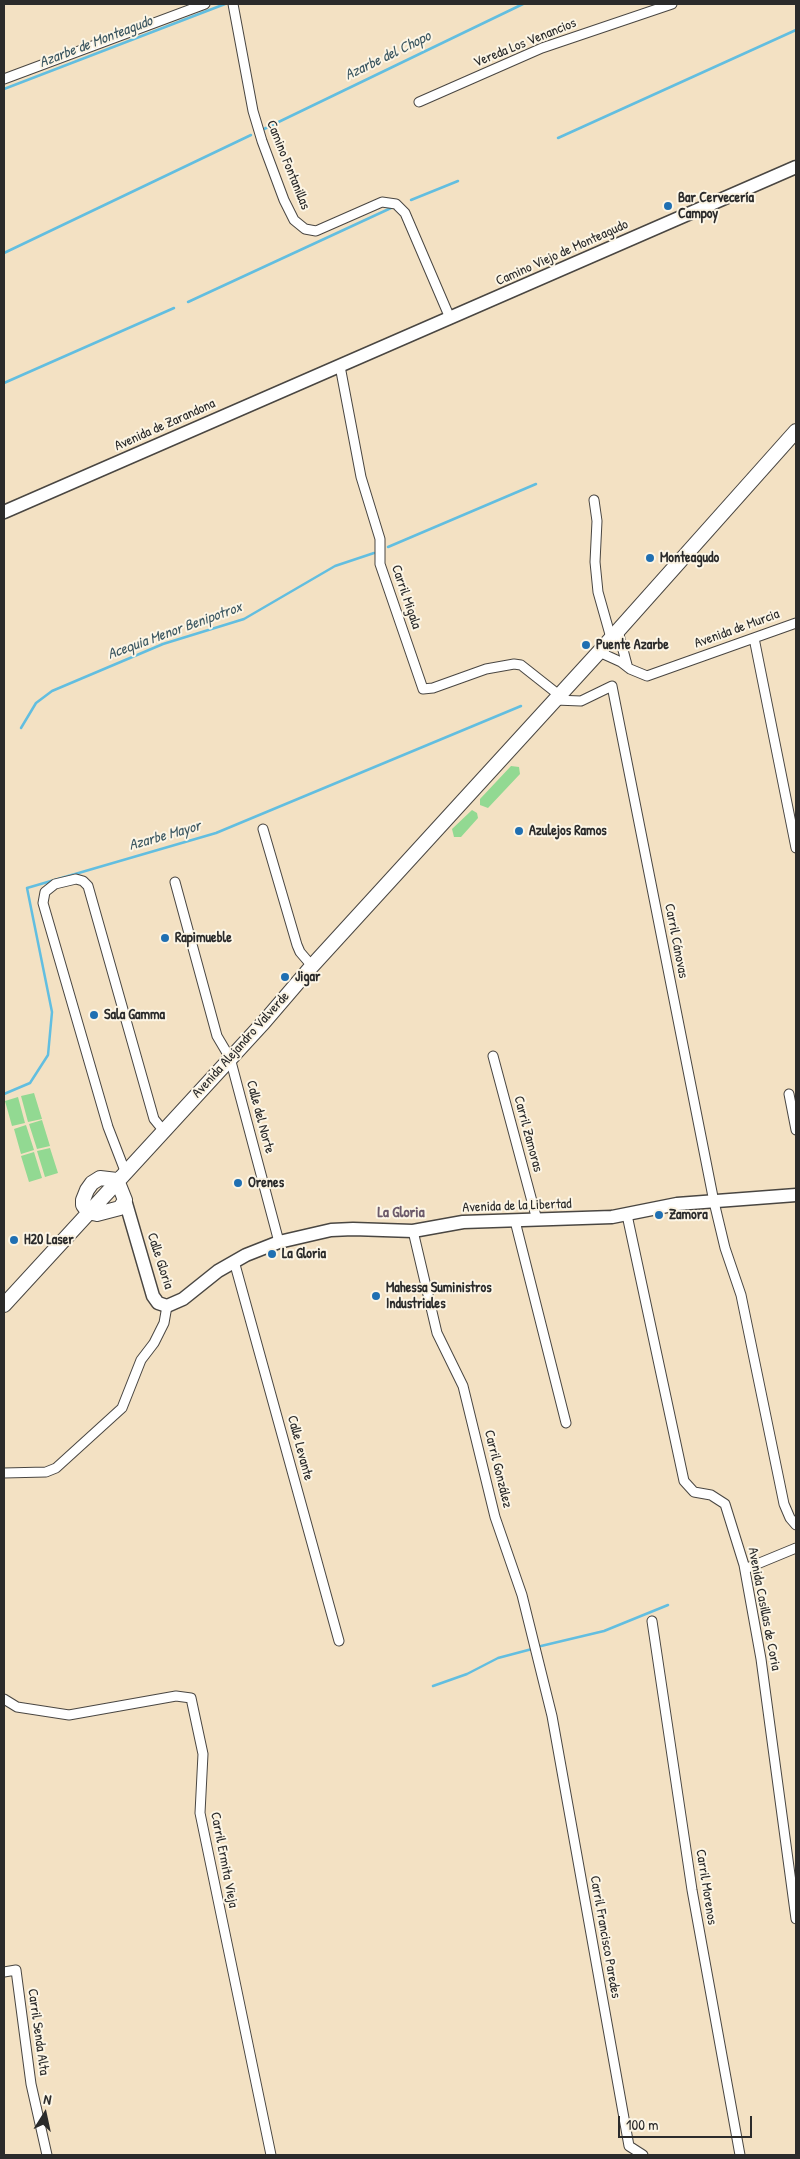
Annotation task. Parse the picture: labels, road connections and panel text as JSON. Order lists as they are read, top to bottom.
{
  "streets": {
    "main road": ["Avenida Alejandro Valverde"],
    "street": [
      "Vereda Los Venancios",
      "Camino Fontanillas",
      "Camino Viejo de Monteagudo",
      "Avenida de Zarandona",
      "Carril Migala",
      "Avenida de Murcia",
      "Carril Cánovas",
      "Calle del Norte",
      "Carril Zamoras",
      "Avenida de la Libertad",
      "Calle Gloria",
      "Calle Levante",
      "Carril González",
      "Avenida Casillas de Coria",
      "Carril Ermita Vieja",
      "Carril Morenos",
      "Carril Francisco Paredes",
      "Carril Senda Alta"
    ]
  },
  "crossings": [
    ["Camino Fontanillas", "Camino Viejo de Monteagudo"],
    ["Camino Viejo de Monteagudo", "Avenida de Zarandona"],
    ["Camino Viejo de Monteagudo", "Carril Migala"],
    ["Avenida de Zarandona", "Carril Migala"],
    ["Carril Migala", "Carril Cánovas"],
    ["Carril Migala", "Avenida Alejandro Valverde"],
    ["Avenida de Murcia", "Avenida Alejandro Valverde"],
    ["Carril Cánovas", "Avenida Alejandro Valverde"],
    ["Carril Cánovas", "Avenida de la Libertad"],
    ["Avenida Alejandro Valverde", "Calle del Norte"],
    ["Calle del Norte", "Avenida de la Libertad"],
    ["Carril Zamoras", "Avenida de la Libertad"],
    ["Avenida de la Libertad", "Calle Gloria"],
    ["Avenida de la Libertad", "Calle Levante"],
    ["Avenida de la Libertad", "Carril González"],
    ["Avenida de la Libertad", "Avenida Casillas de Coria"],
    ["Carril González", "Carril Francisco Paredes"]
  ],
  "districts": ["La Gloria"],
  "water": [
    "Azarbe de Monteagudo",
    "Azarbe del Chopo",
    "Acequia Menor Benipotrox",
    "Azarbe Mayor"
  ],
  "places": [
    "Bar Cervecería Campoy",
    "Monteagudo",
    "Puente Azarbe",
    "Azulejos Ramos",
    "Rapimueble",
    "Jigar",
    "Sala Gamma",
    "Orenes",
    "Zamora",
    "H20 Laser",
    "La Gloria",
    "Mahessa Suministros Industriales"
  ],
  "scale_bar": "100 m",
  "north": "top"
}
